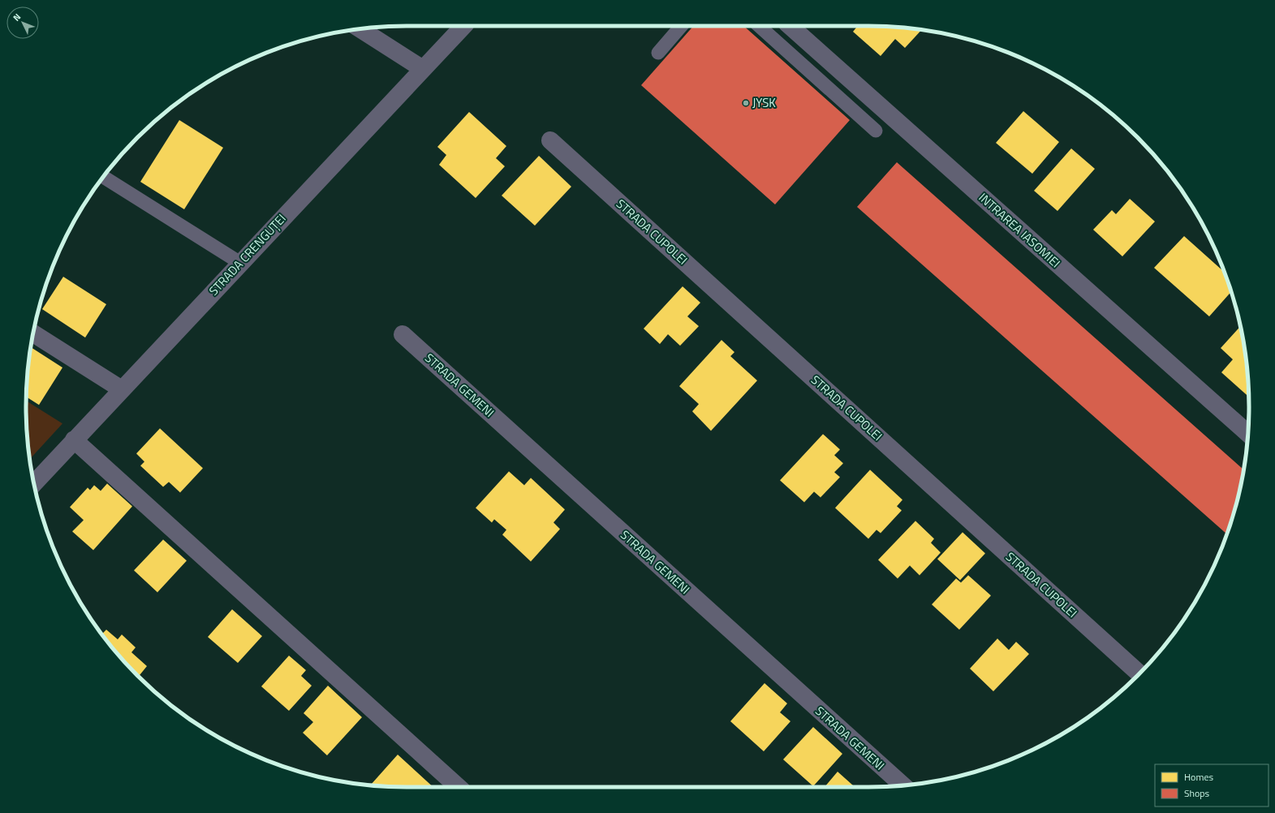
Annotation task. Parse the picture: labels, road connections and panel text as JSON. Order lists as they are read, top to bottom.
{
  "streets": {
    "street": [
      "INTRAREA IASOMIEI",
      "STRADA CUPOLEI",
      "STRADA CRENGUȚEI",
      "STRADA GEMENI"
    ]
  },
  "places": ["JYSK"],
  "legend": ["Homes", "Shops"],
  "north": "top left"
}
